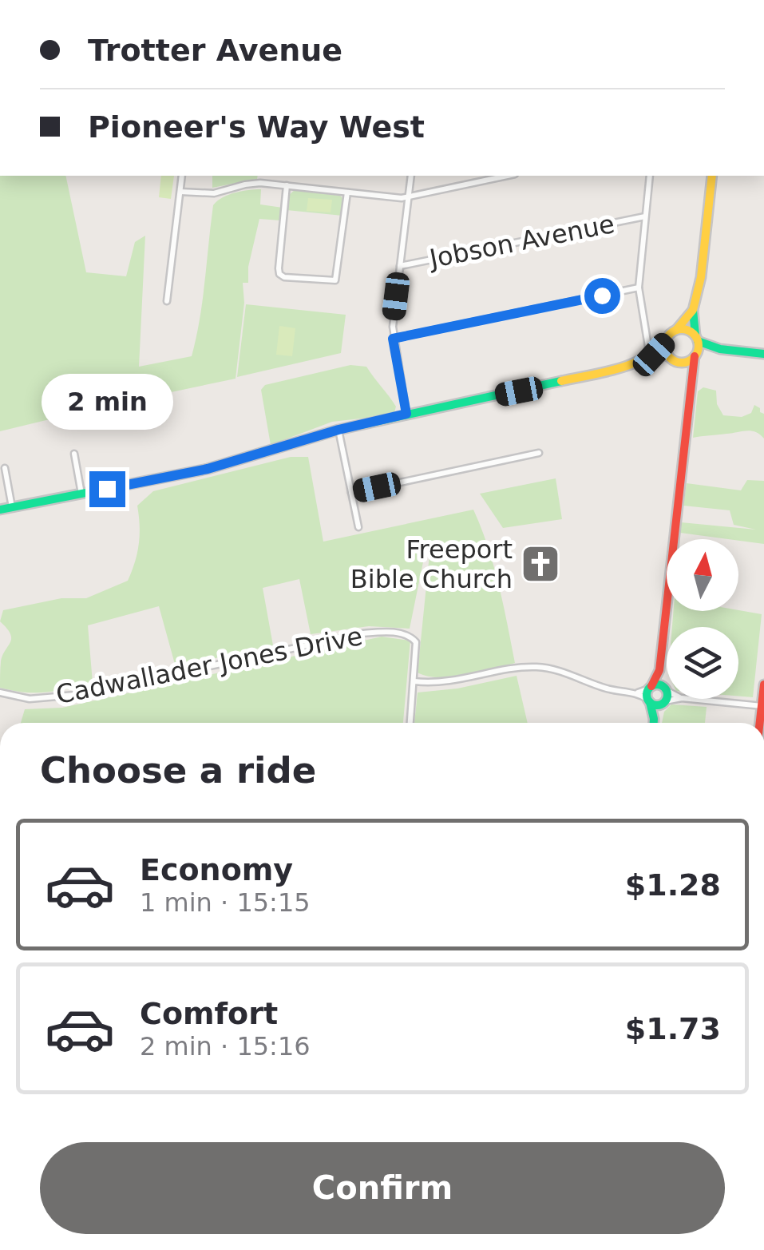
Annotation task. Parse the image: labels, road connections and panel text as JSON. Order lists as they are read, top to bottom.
{
  "streets": {
    "street": ["Jobson Avenue", "Cadwallader Jones Drive"]
  },
  "places": {
    "church": ["Freeport Bible Church"]
  },
  "north": "top",
  "page": {
    "banner": ["Trotter Avenue", "Pioneer's Way West"],
    "bubble": "2 min",
    "heading": "Choose a ride",
    "list": [
      {
        "name": "Economy",
        "note": "1 min · 15:15",
        "value": "$1.28"
      },
      {
        "name": "Comfort",
        "note": "2 min · 15:16",
        "value": "$1.73"
      }
    ],
    "buttons": "Confirm"
  }
}
